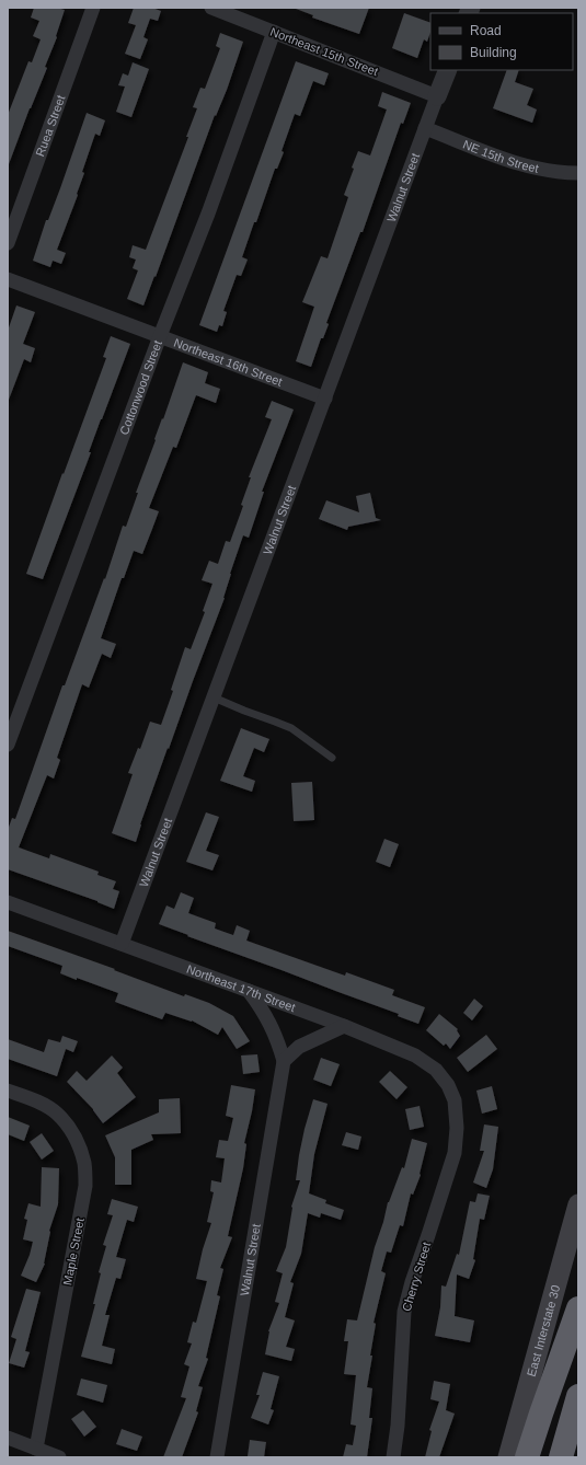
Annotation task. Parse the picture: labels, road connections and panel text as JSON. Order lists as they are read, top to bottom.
{
  "streets": {
    "main road": ["East Interstate 30"],
    "street": [
      "Northeast 15th Street",
      "Ruea Street",
      "NE 15th Street",
      "Walnut Street",
      "Northeast 16th Street",
      "Cottonwood Street",
      "Northeast 17th Street",
      "Maple Street",
      "Cherry Street"
    ]
  },
  "crossings": [
    ["Northeast 15th Street", "Walnut Street"],
    ["Northeast 15th Street", "Cottonwood Street"],
    ["NE 15th Street", "Walnut Street"],
    ["Walnut Street", "Northeast 16th Street"],
    ["Walnut Street", "Northeast 17th Street"],
    ["Northeast 16th Street", "Cottonwood Street"],
    ["Northeast 17th Street", "Cherry Street"]
  ],
  "legend": ["Road", "Building"]
}
